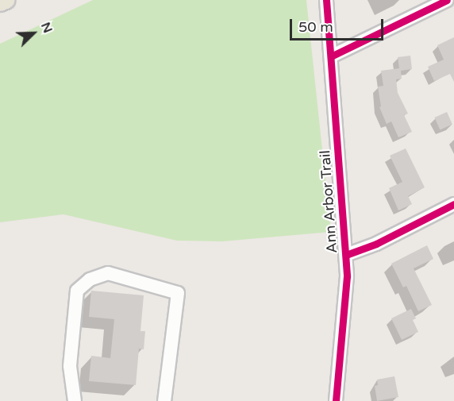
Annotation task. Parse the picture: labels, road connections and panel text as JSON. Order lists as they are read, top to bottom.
{
  "streets": {
    "street": ["Ann Arbor Trail"]
  },
  "scale_bar": "50 m",
  "north": "top right"
}
